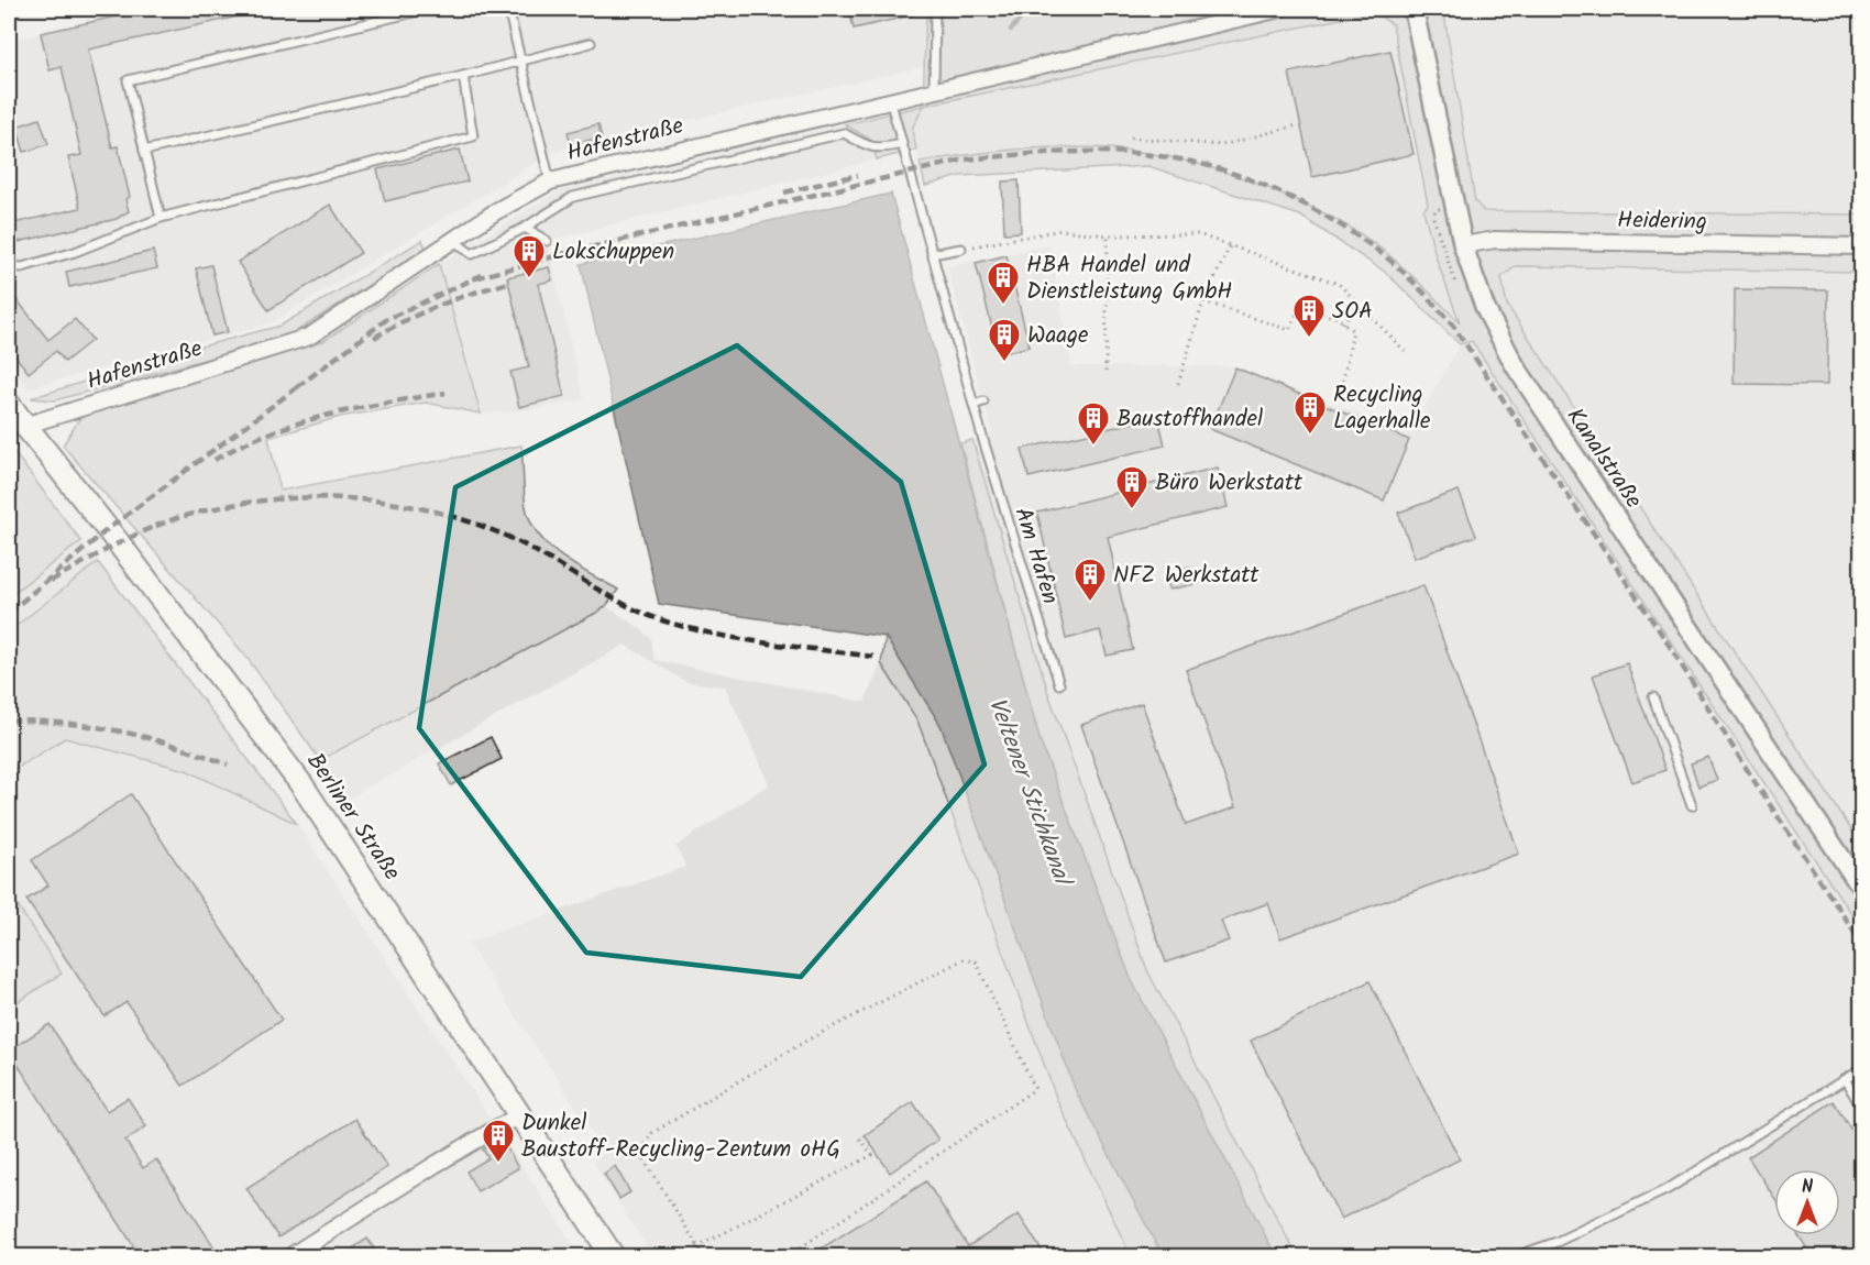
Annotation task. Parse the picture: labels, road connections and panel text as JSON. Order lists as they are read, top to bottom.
{
  "streets": {
    "main road": ["Berliner Straße"],
    "street": ["Hafenstraße", "Heidering", "Kanalstraße"],
    "lane": ["Am Hafen"]
  },
  "crossings": [
    ["Hafenstraße", "Berliner Straße"],
    ["Heidering", "Kanalstraße"]
  ],
  "water": ["Veltener Stichkanal"],
  "places": {
    "building": [
      "Lokschuppen",
      "HBA Handel und Dienstleistung GmbH",
      "SOA",
      "Waage",
      "Recycling Lagerhalle",
      "Baustoffhandel",
      "Büro Werkstatt",
      "NFZ Werkstatt",
      "Dunkel Baustoff-Recycling-Zentum oHG"
    ]
  },
  "north": "top"
}
